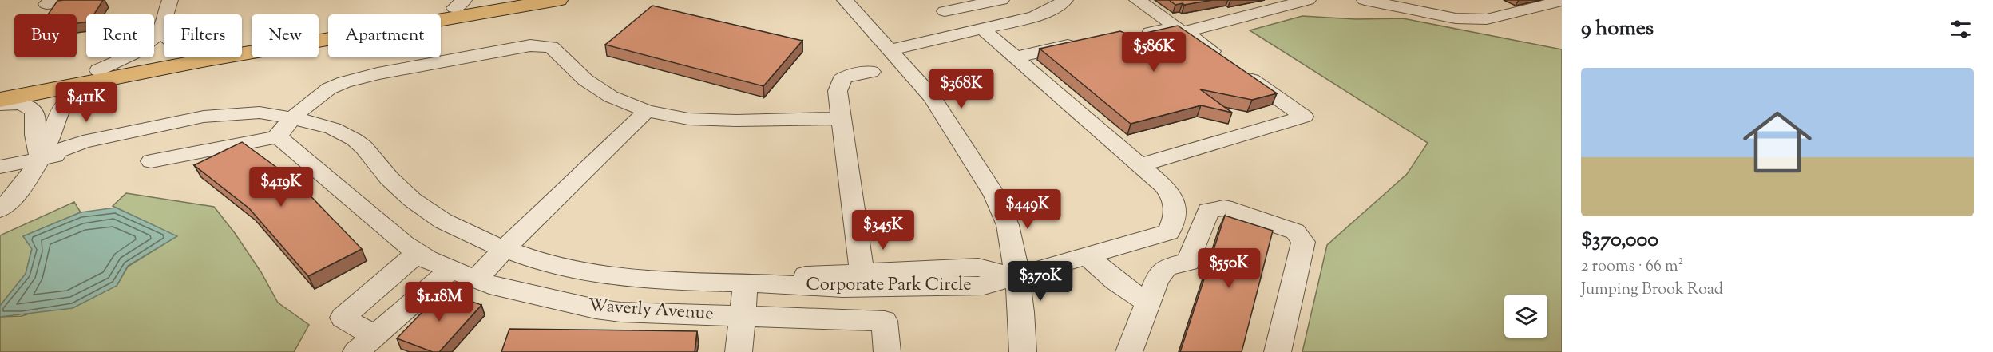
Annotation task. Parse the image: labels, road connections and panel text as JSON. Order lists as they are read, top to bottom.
{
  "streets": {
    "street": ["Corporate Park Circle", "Waverly Avenue"]
  },
  "crossings": [
    ["Corporate Park Circle", "Waverly Avenue"]
  ],
  "page": {
    "heading": "9 homes",
    "chip": [
      "Buy",
      "Rent",
      "Filters",
      "New",
      "Apartment"
    ],
    "price": [
      "$586K",
      "$368K",
      "$411K",
      "$419K",
      "$449K",
      "$345K",
      "$550K",
      "$370K",
      "$1.18M"
    ],
    "list": [
      {
        "name": "$370,000",
        "note": "2 rooms · 66 m² · Jumping Brook Road"
      }
    ]
  }
}
